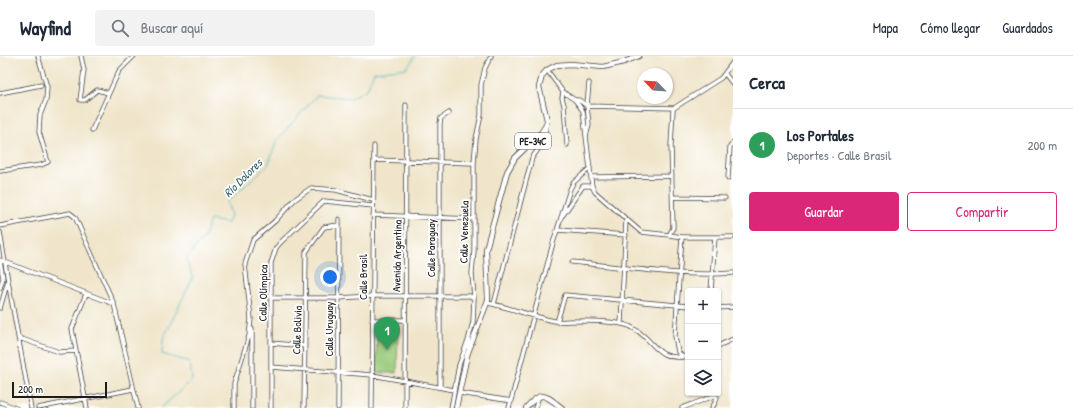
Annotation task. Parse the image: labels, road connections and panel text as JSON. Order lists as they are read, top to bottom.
{
  "streets": {
    "main road": ["PE-34C"],
    "street": [
      "Calle Venezuela",
      "Calle Paraguay",
      "Avenida Argentina",
      "Calle Brasil",
      "Calle Olímpica",
      "Calle Uruguay",
      "Calle Bolivia"
    ]
  },
  "crossings": [
    ["PE-34C", "Calle Venezuela"],
    ["Calle Brasil", "Calle Olímpica"],
    ["Calle Uruguay", "Calle Bolivia"]
  ],
  "water": ["Río Dolores"],
  "scale_bar": "200 m",
  "north": "top left",
  "page": {
    "header": "Wayfind",
    "search": "Buscar aquí",
    "nav": ["Mapa", "Cómo llegar", "Guardados"],
    "heading": "Cerca",
    "list": [
      {
        "mark": "1",
        "name": "Los Portales",
        "note": "Deportes · Calle Brasil",
        "value": "200 m"
      }
    ],
    "buttons": ["Guardar", "Compartir"],
    "map_buttons": ["+", "−"],
    "pins": "1",
    "scale": "200 m"
  }
}
